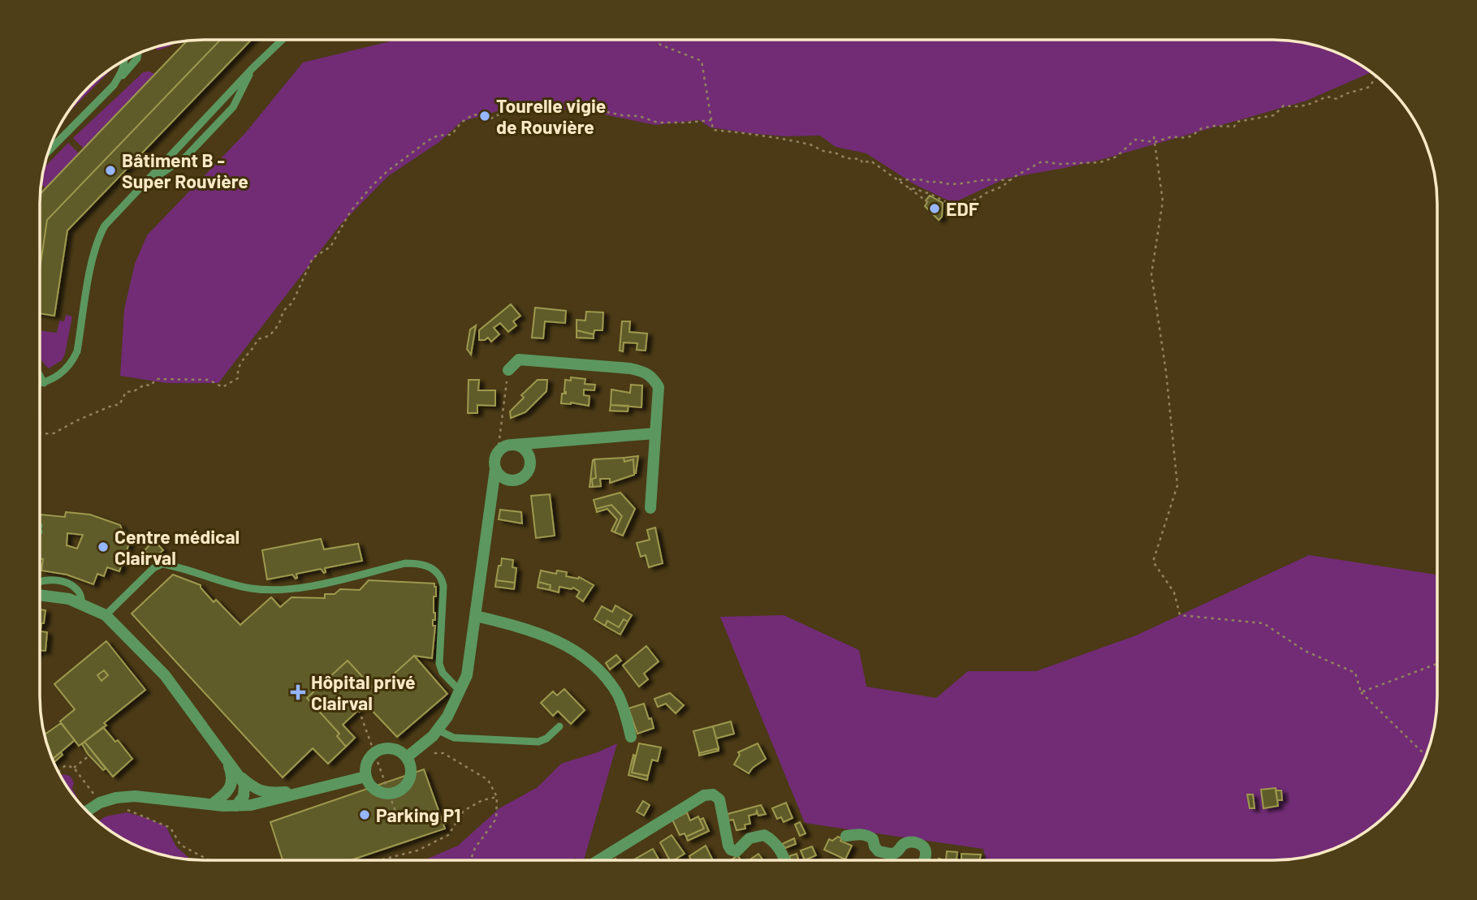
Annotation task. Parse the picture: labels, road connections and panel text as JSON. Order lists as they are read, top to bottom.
{
  "places": {
    "other": [
      "Tourelle vigie de Rouvière",
      "Bâtiment B - Super Rouvière",
      "EDF",
      "Centre médical Clairval",
      "Parking P1"
    ],
    "health": ["Hôpital privé Clairval"]
  }
}
